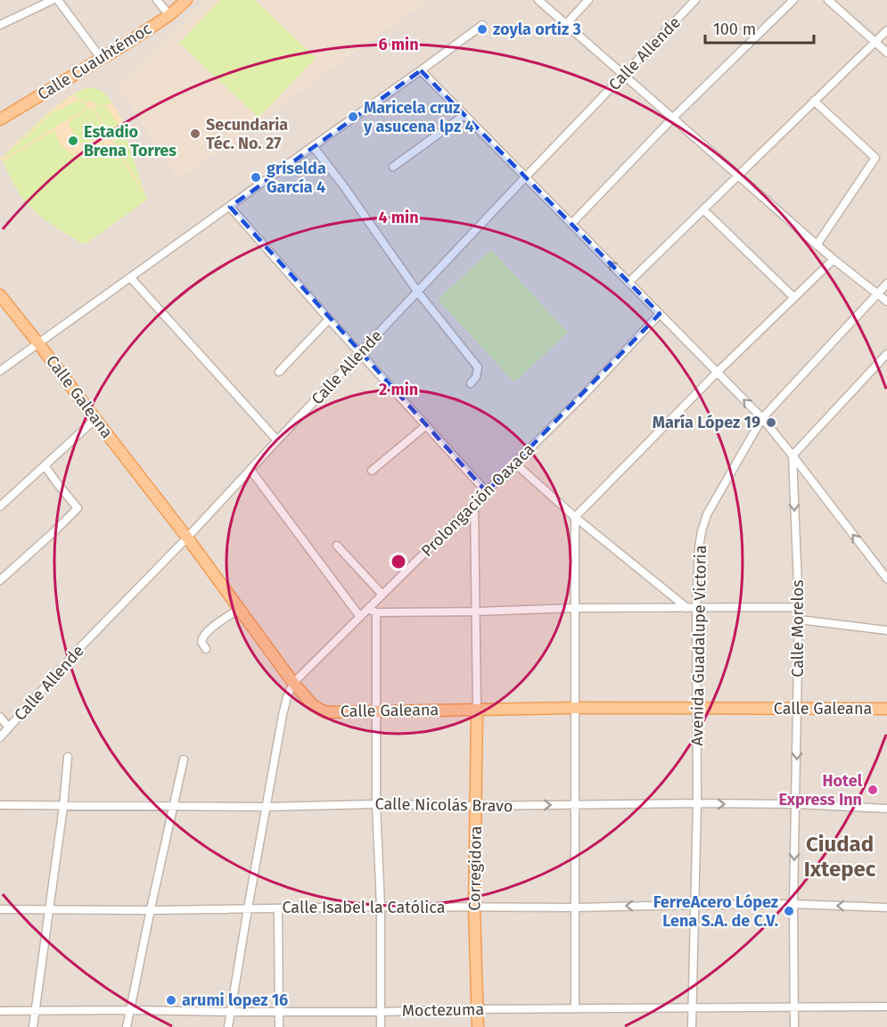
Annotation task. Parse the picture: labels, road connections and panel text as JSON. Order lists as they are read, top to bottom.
{
  "streets": {
    "main road": ["Calle Cuauhtémoc", "Calle Galeana", "Corregidora"],
    "street": [
      "Calle Allende",
      "Prolongación Oaxaca",
      "Calle Morelos",
      "Avenida Guadalupe Victoria",
      "Calle Nicolás Bravo",
      "Calle Isabel la Católica",
      "Moctezuma"
    ]
  },
  "crossings": [
    ["Calle Allende", "Calle Galeana"],
    ["Calle Galeana", "Prolongación Oaxaca"],
    ["Calle Galeana", "Calle Morelos"],
    ["Calle Galeana", "Avenida Guadalupe Victoria"],
    ["Calle Galeana", "Corregidora"],
    ["Calle Morelos", "Calle Nicolás Bravo"],
    ["Calle Morelos", "Calle Isabel la Católica"],
    ["Calle Morelos", "Moctezuma"],
    ["Avenida Guadalupe Victoria", "Calle Nicolás Bravo"],
    ["Avenida Guadalupe Victoria", "Calle Isabel la Católica"],
    ["Avenida Guadalupe Victoria", "Moctezuma"],
    ["Calle Nicolás Bravo", "Corregidora"],
    ["Corregidora", "Calle Isabel la Católica"],
    ["Corregidora", "Moctezuma"]
  ],
  "one_way": ["Calle Morelos"],
  "districts": ["Ciudad Ixtepec"],
  "places": [
    "zoyla ortiz 3",
    "Maricela cruz y asucena lpz 4",
    "Secundaria Téc. No. 27",
    "Estadio Brena Torres",
    "griselda García 4",
    "María López 19",
    "Hotel Express Inn",
    "FerreAcero López Lena S.A. de C.V.",
    "arumi lopez 16"
  ],
  "scale_bar": "100 m",
  "rings": ["6 min", "4 min", "2 min"]
}
